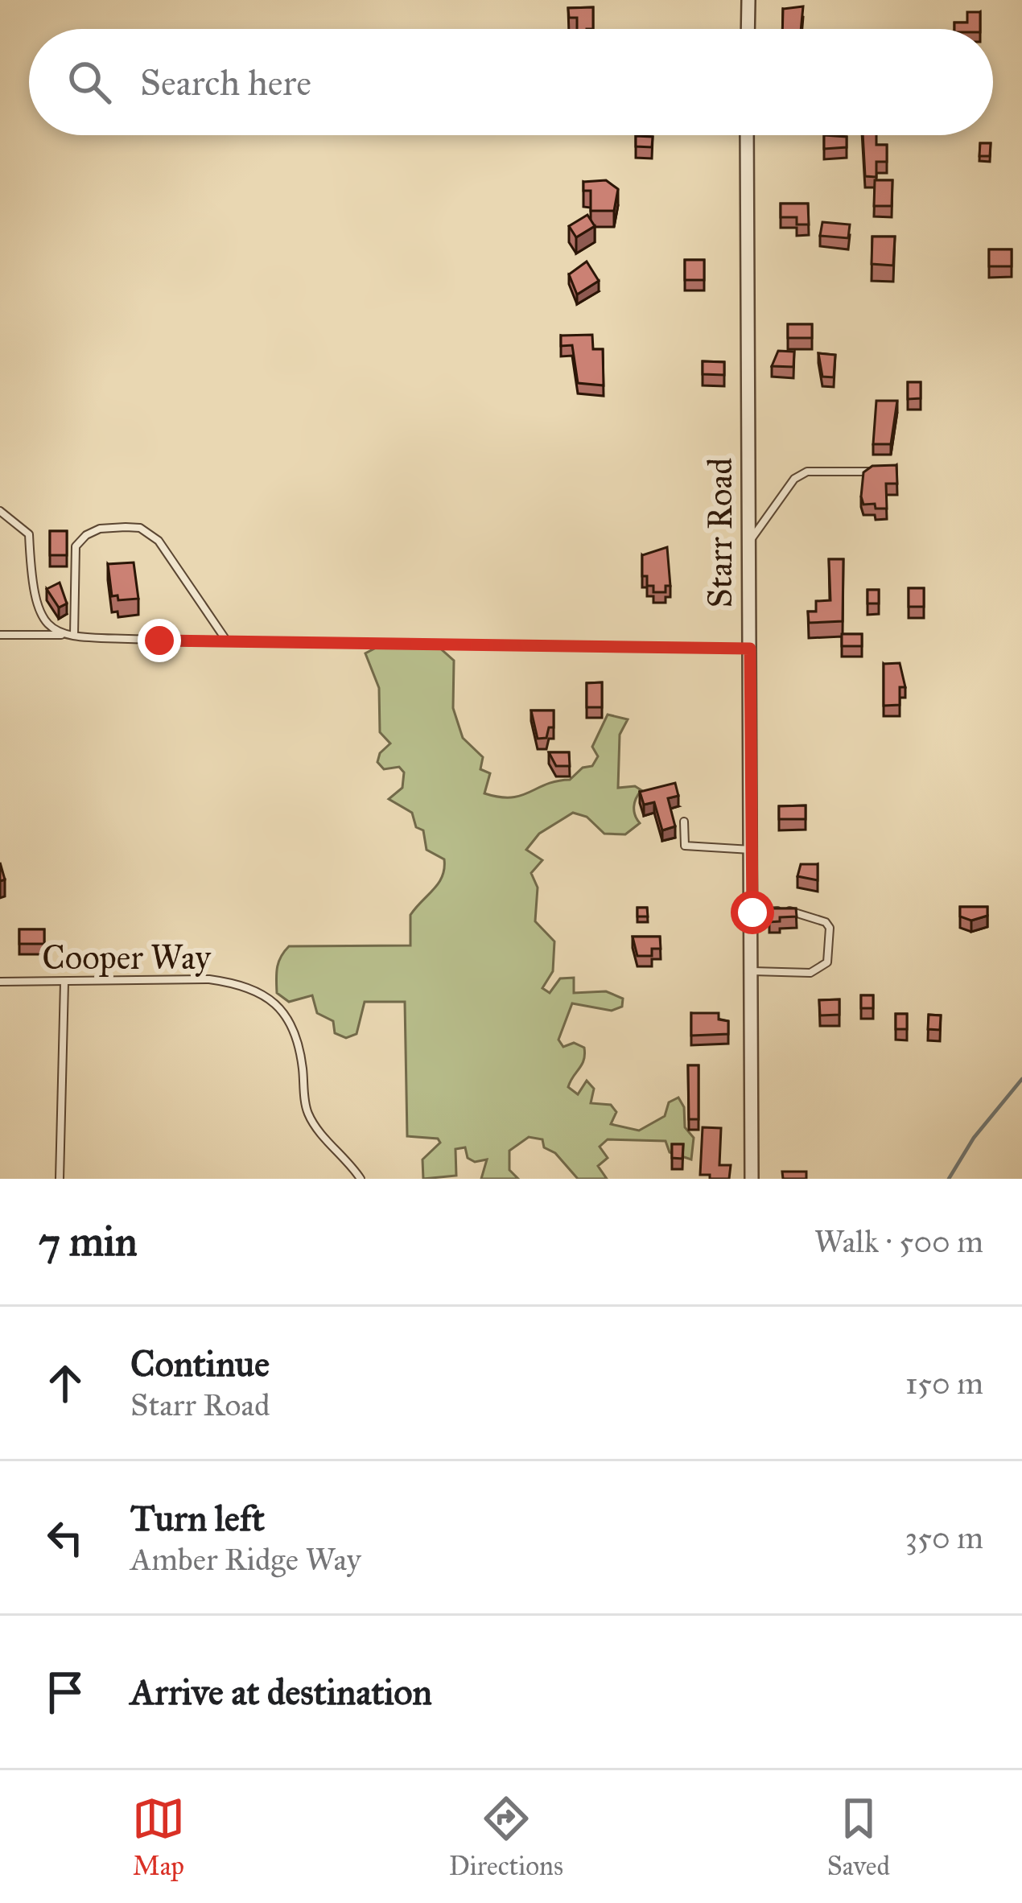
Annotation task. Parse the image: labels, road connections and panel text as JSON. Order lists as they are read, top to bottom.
{
  "streets": {
    "street": ["Starr Road"],
    "lane": ["Cooper Way"]
  },
  "page": {
    "search": "Search here",
    "heading": ["7 min", "Walk · 500 m"],
    "list": [
      ["Continue", "Starr Road", "150 m"],
      ["Turn left", "Amber Ridge Way", "350 m"],
      "Arrive at destination"
    ],
    "nav": ["Map", "Directions", "Saved"]
  }
}
